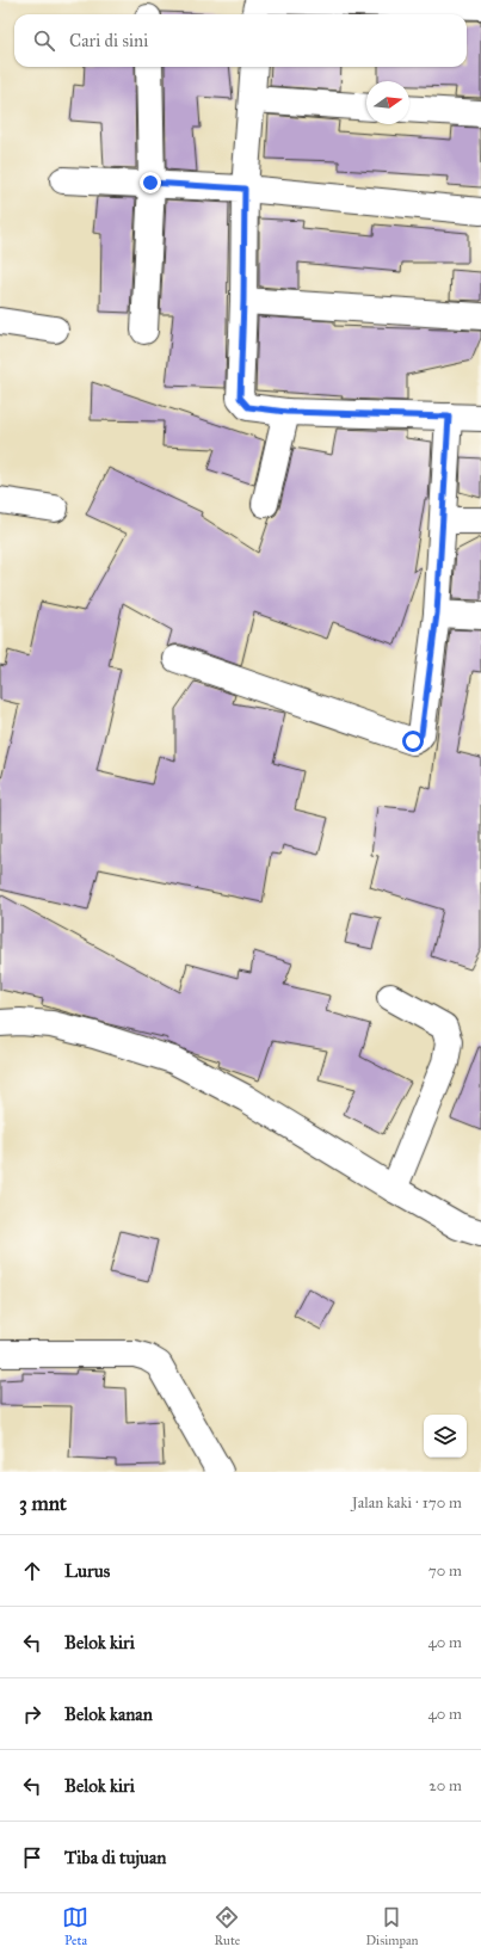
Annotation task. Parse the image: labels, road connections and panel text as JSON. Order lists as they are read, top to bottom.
{
  "north": "right",
  "page": {
    "search": "Cari di sini",
    "heading": ["3 mnt", "Jalan kaki · 170 m"],
    "list": [
      ["Lurus", "70 m"],
      ["Belok kiri", "40 m"],
      ["Belok kanan", "40 m"],
      ["Belok kiri", "20 m"],
      "Tiba di tujuan"
    ],
    "nav": ["Peta", "Rute", "Disimpan"]
  }
}
